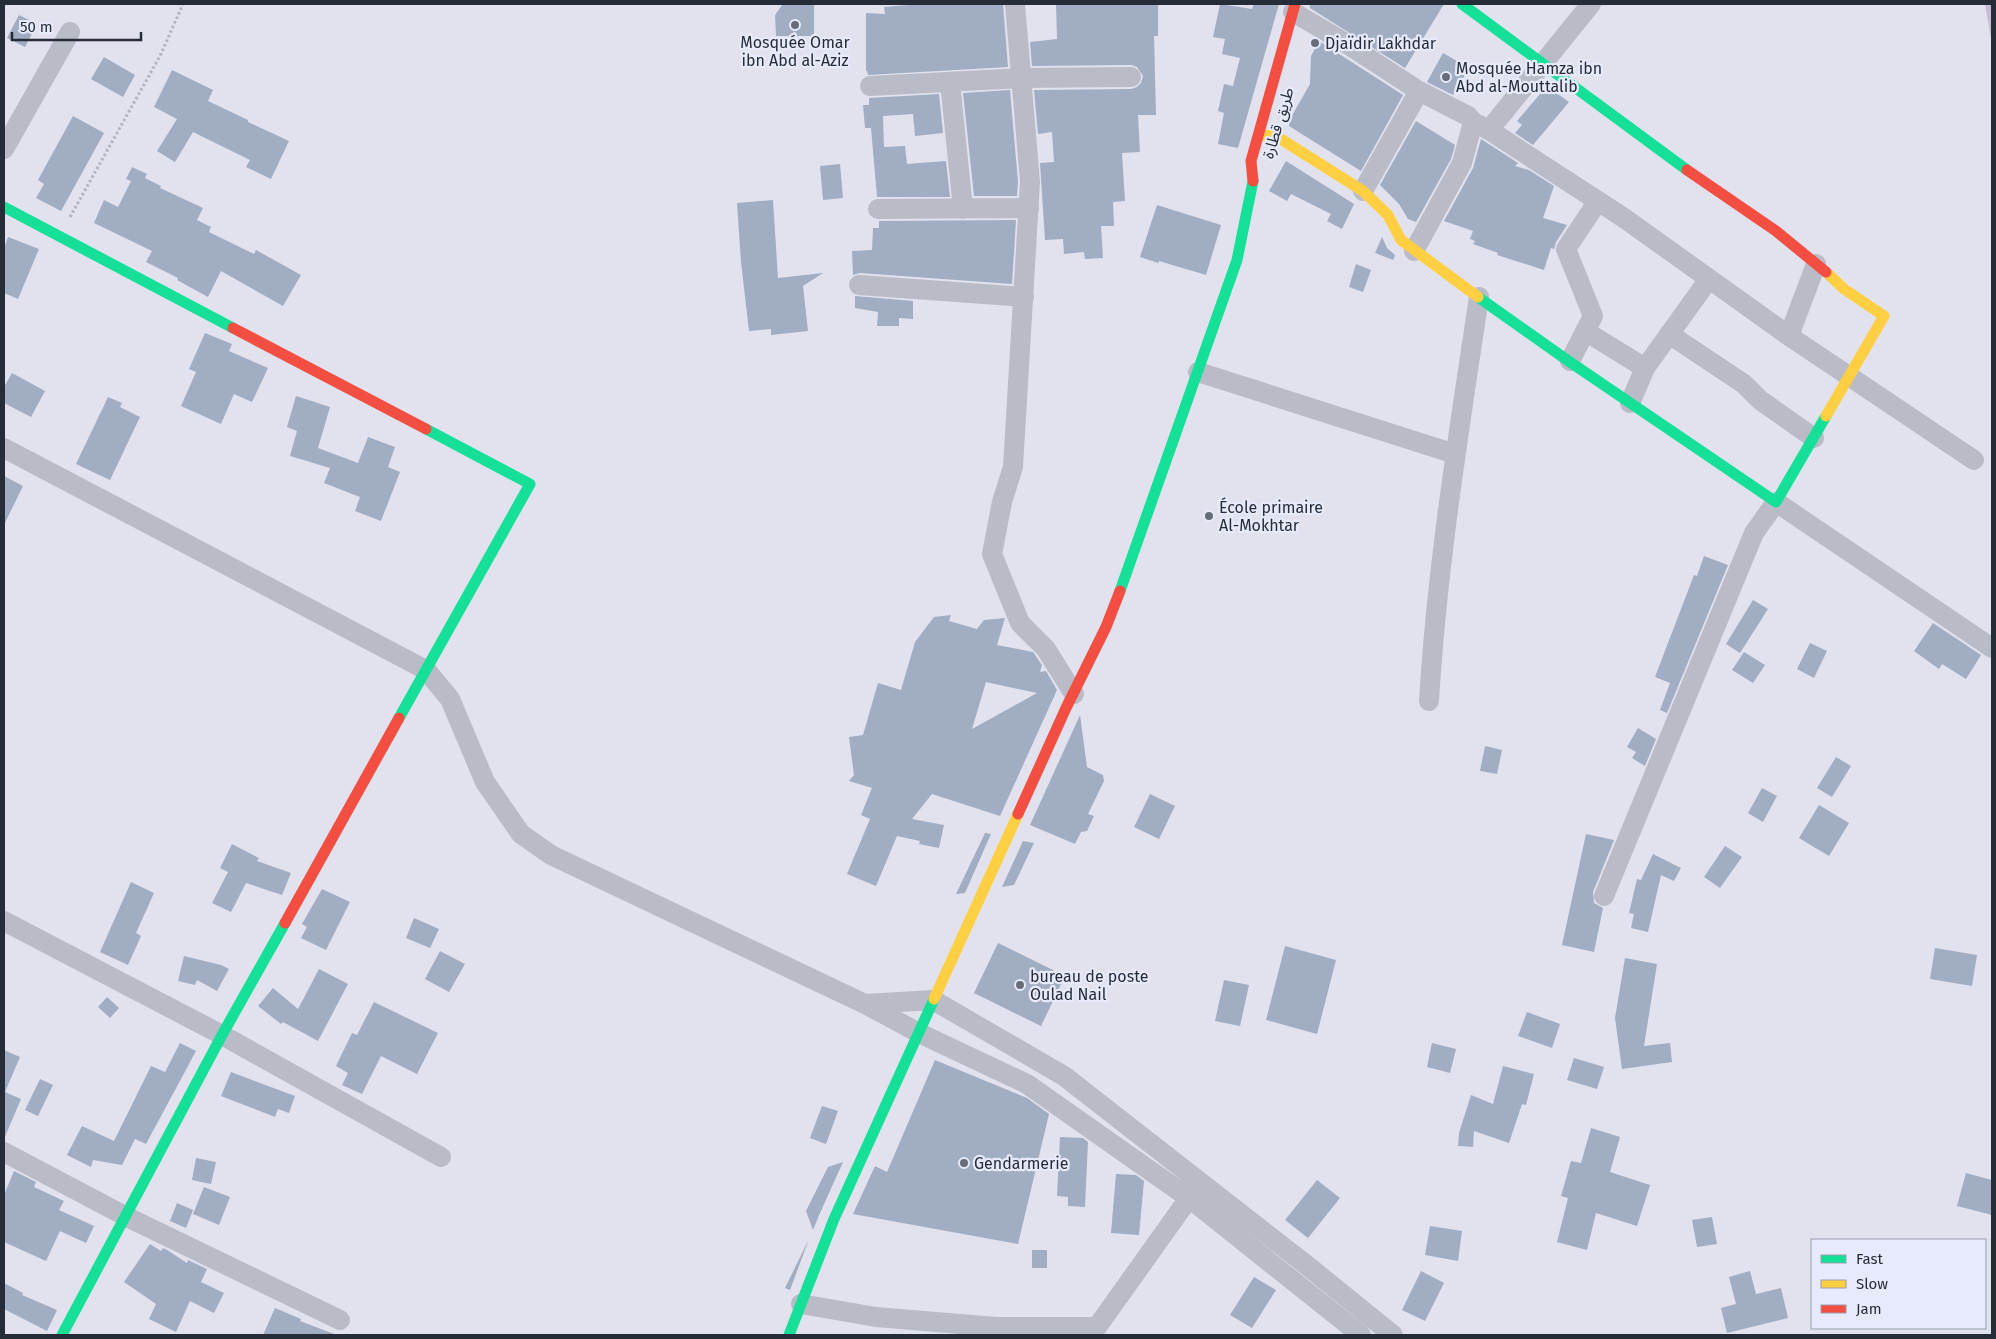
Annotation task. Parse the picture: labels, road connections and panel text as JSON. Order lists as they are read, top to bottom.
{
  "streets": {
    "street": ["طريق قطارة"]
  },
  "places": [
    "Mosquée Omar ibn Abd al-Aziz",
    "Djaïdir Lakhdar",
    "Mosquée Hamza ibn Abd al-Mouttalib",
    "École primaire Al-Mokhtar",
    "bureau de poste Oulad Nail",
    "Gendarmerie"
  ],
  "legend": ["Fast", "Slow", "Jam"],
  "scale_bar": "50 m"
}
